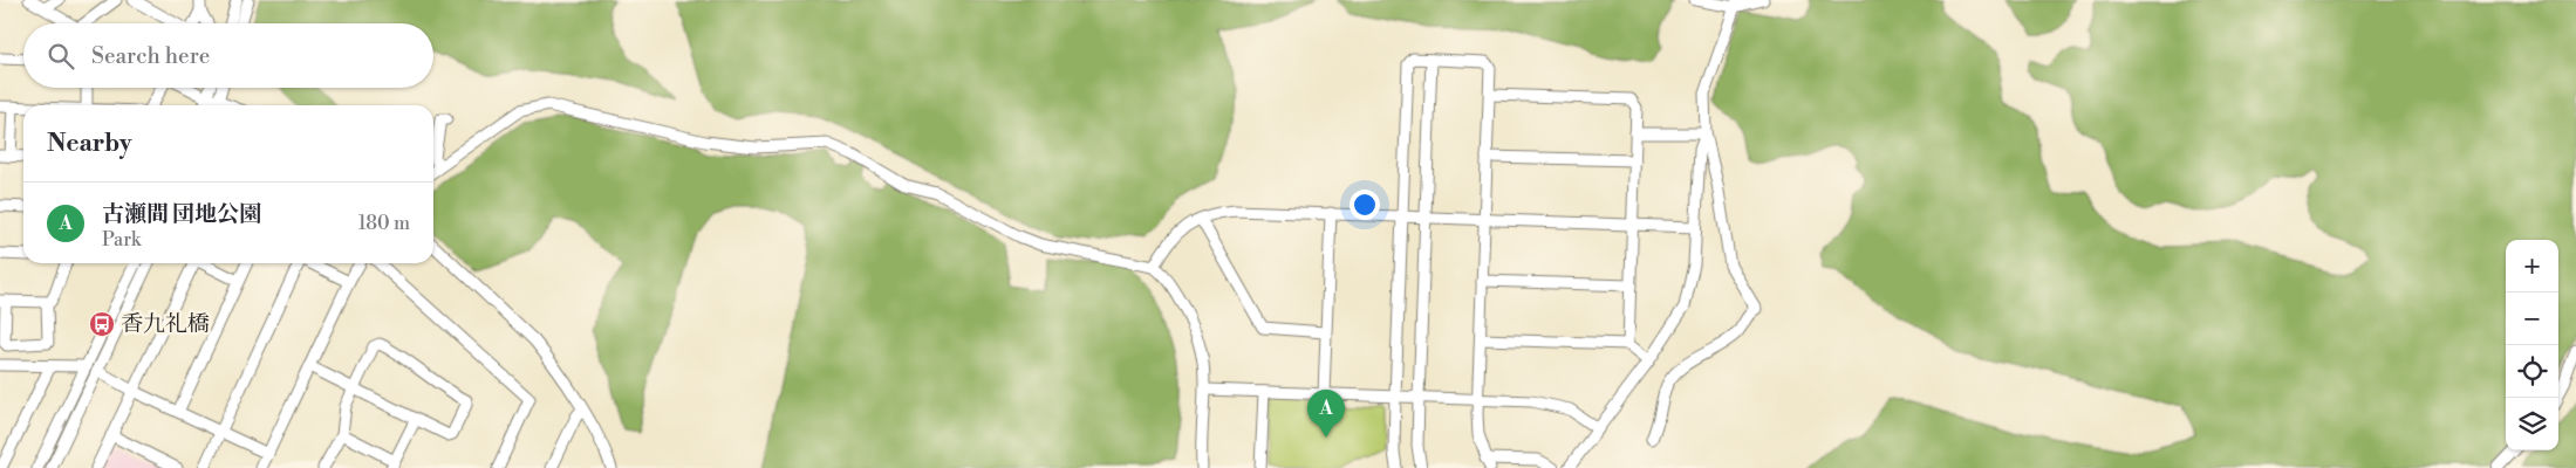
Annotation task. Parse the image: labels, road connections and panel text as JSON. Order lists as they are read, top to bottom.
{
  "places": {
    "bus stop": ["香九礼橋"]
  },
  "page": {
    "search": "Search here",
    "heading": "Nearby",
    "list": [
      {
        "mark": "A",
        "name": "古瀬間 団地公園",
        "note": "Park",
        "value": "180 m"
      }
    ],
    "map_buttons": ["+", "−"],
    "pins": "A"
  }
}
